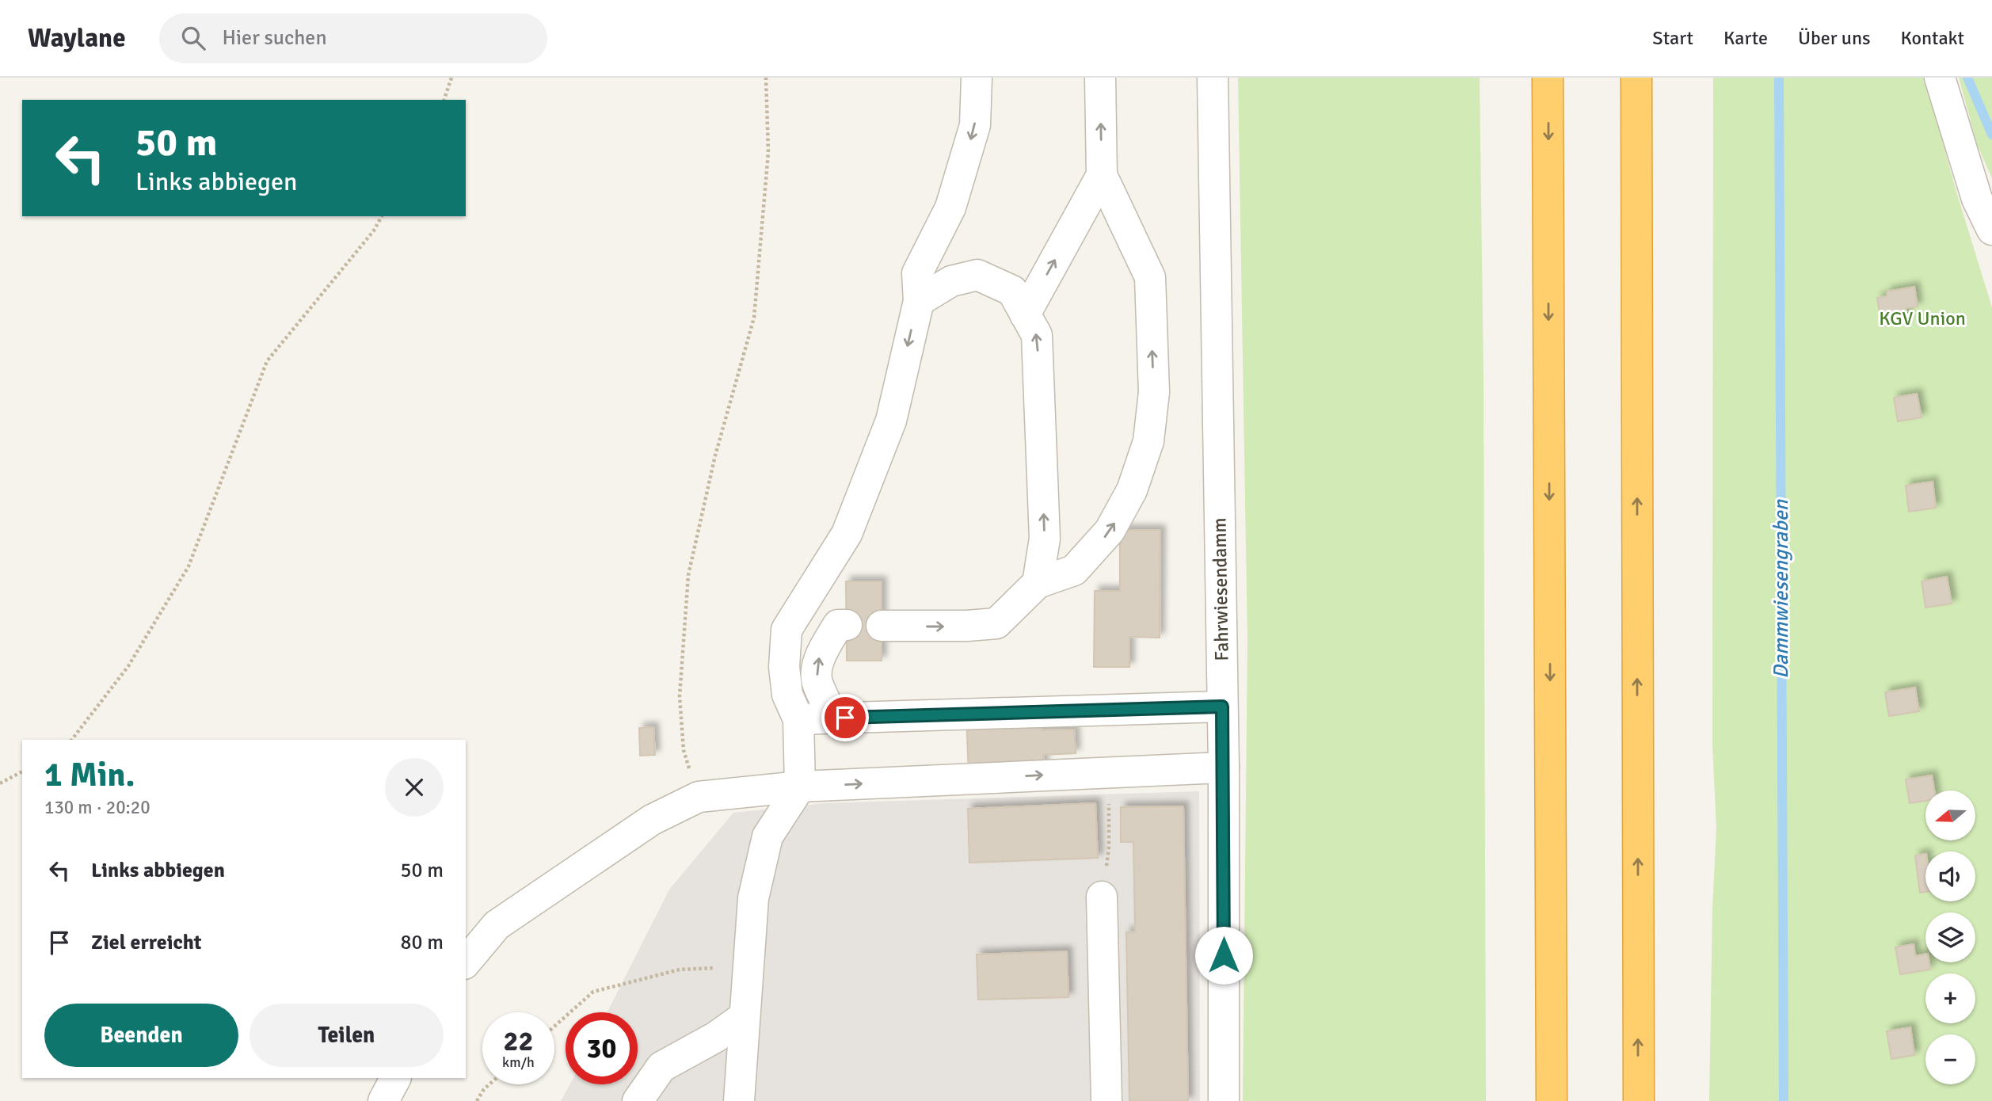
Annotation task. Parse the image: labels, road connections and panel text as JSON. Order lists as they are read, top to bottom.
{
  "streets": {
    "street": ["Fahrwiesendamm"]
  },
  "water": ["Dammwiesengraben"],
  "parks": ["KGV Union"],
  "north": "left",
  "page": {
    "header": "Waylane",
    "search": "Hier suchen",
    "nav": [
      "Start",
      "Karte",
      "Über uns",
      "Kontakt"
    ],
    "turn": ["50 m", "Links abbiegen"],
    "heading": ["1 Min.", "130 m · 20:20"],
    "map_buttons": ["+", "−"],
    "list": [
      {
        "name": "Links abbiegen",
        "value": "50 m"
      },
      {
        "name": "Ziel erreicht",
        "value": "80 m"
      }
    ],
    "buttons": ["Beenden", "Teilen"],
    "speed": "22 km/h",
    "limit": "30"
  }
}
